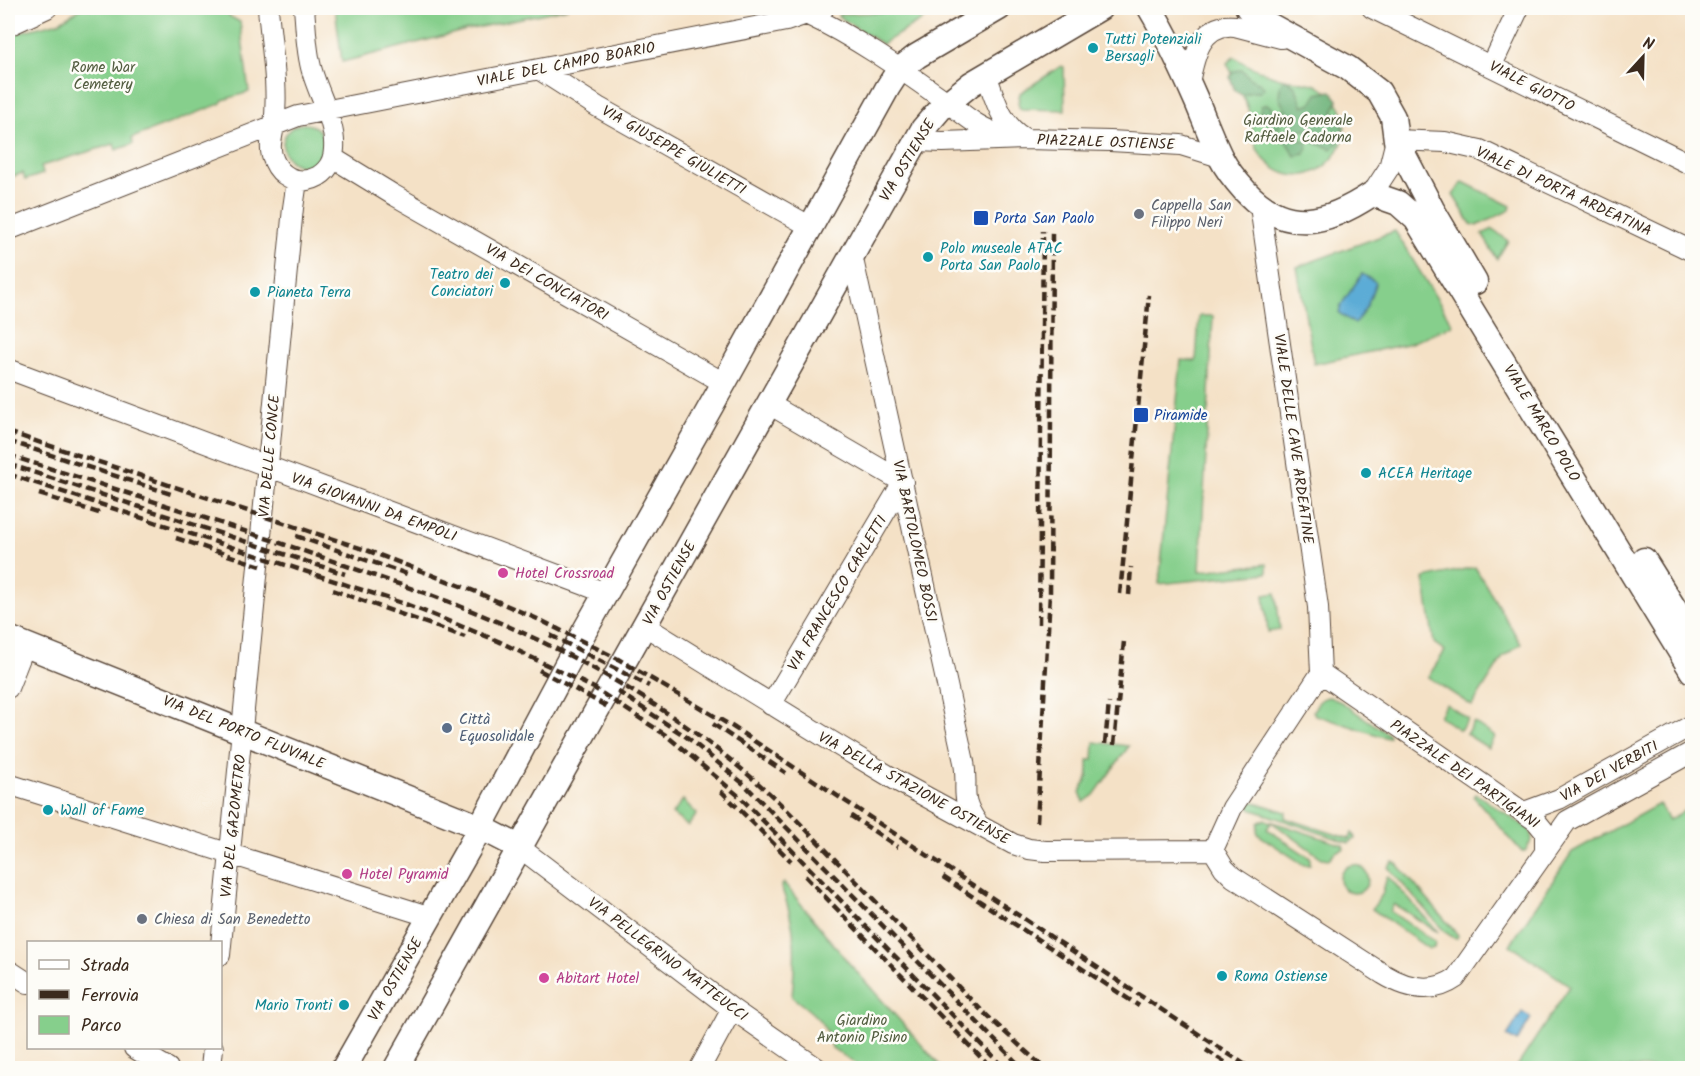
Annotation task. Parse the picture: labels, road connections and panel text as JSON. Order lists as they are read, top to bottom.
{
  "streets": {
    "main road": ["VIA OSTIENSE", "VIALE MARCO POLO", "VIA DEL PORTO FLUVIALE"],
    "street": [
      "VIALE DEL CAMPO BOARIO",
      "VIALE GIOTTO",
      "PIAZZALE OSTIENSE",
      "VIA GIUSEPPE GIULIETTI",
      "VIALE DI PORTA ARDEATINA",
      "VIA DEI CONCIATORI",
      "VIALE DELLE CAVE ARDEATINE",
      "VIA DELLE CONCE",
      "VIA GIOVANNI DA EMPOLI",
      "VIA BARTOLOMEO BOSSI",
      "VIA FRANCESCO CARLETTI",
      "VIA DEI VERBITI",
      "PIAZZALE DEI PARTIGIANI",
      "VIA DELLA STAZIONE OSTIENSE",
      "VIA DEL GAZOMETRO",
      "VIA PELLEGRINO MATTEUCCI"
    ]
  },
  "crossings": [
    ["VIALE DEL CAMPO BOARIO", "VIA GIUSEPPE GIULIETTI"],
    ["VIALE DEL CAMPO BOARIO", "VIA DEI CONCIATORI"],
    ["VIALE DEL CAMPO BOARIO", "VIA DELLE CONCE"],
    ["PIAZZALE OSTIENSE", "VIA OSTIENSE"],
    ["PIAZZALE OSTIENSE", "VIALE DI PORTA ARDEATINA"],
    ["PIAZZALE OSTIENSE", "VIALE MARCO POLO"],
    ["PIAZZALE OSTIENSE", "VIALE DELLE CAVE ARDEATINE"],
    ["VIA GIUSEPPE GIULIETTI", "VIA OSTIENSE"],
    ["VIA OSTIENSE", "VIA DEI CONCIATORI"],
    ["VIA OSTIENSE", "VIA GIOVANNI DA EMPOLI"],
    ["VIA OSTIENSE", "VIA BARTOLOMEO BOSSI"],
    ["VIA OSTIENSE", "VIA DEL PORTO FLUVIALE"],
    ["VIA OSTIENSE", "VIA DELLA STAZIONE OSTIENSE"],
    ["VIA OSTIENSE", "VIA PELLEGRINO MATTEUCCI"],
    ["VIALE DI PORTA ARDEATINA", "VIALE MARCO POLO"],
    ["VIALE DI PORTA ARDEATINA", "VIALE DELLE CAVE ARDEATINE"],
    ["VIA DEI CONCIATORI", "VIA DELLE CONCE"],
    ["VIALE MARCO POLO", "VIALE DELLE CAVE ARDEATINE"],
    ["VIALE DELLE CAVE ARDEATINE", "PIAZZALE DEI PARTIGIANI"],
    ["VIA DELLE CONCE", "VIA GIOVANNI DA EMPOLI"],
    ["VIA DELLE CONCE", "VIA DEL PORTO FLUVIALE"],
    ["VIA DELLE CONCE", "VIA DEL GAZOMETRO"],
    ["VIA BARTOLOMEO BOSSI", "VIA FRANCESCO CARLETTI"],
    ["VIA BARTOLOMEO BOSSI", "VIA DELLA STAZIONE OSTIENSE"],
    ["VIA FRANCESCO CARLETTI", "VIA DELLA STAZIONE OSTIENSE"],
    ["VIA DEL PORTO FLUVIALE", "VIA DEL GAZOMETRO"],
    ["VIA DEL PORTO FLUVIALE", "VIA PELLEGRINO MATTEUCCI"],
    ["VIA DEI VERBITI", "PIAZZALE DEI PARTIGIANI"],
    ["PIAZZALE DEI PARTIGIANI", "VIA DELLA STAZIONE OSTIENSE"]
  ],
  "parks": ["Rome War Cemetery", "Giardino Generale Raffaele Cadorna", "Giardino Antonio Pisino"],
  "places": {
    "other": [
      "Tutti Potenziali Bersagli",
      "Cappella San Filippo Neri",
      "Polo museale ATAC Porta San Paolo",
      "Teatro dei Conciatori",
      "Pianeta Terra",
      "ACEA Heritage",
      "Hotel Crossroad",
      "Città Equosolidale",
      "Wall of Fame",
      "Hotel Pyramid",
      "Chiesa di San Benedetto",
      "Roma Ostiense",
      "Abitart Hotel",
      "Mario Tronti"
    ],
    "transit": ["Porta San Paolo", "Piramide"]
  },
  "legend": ["Strada", "Ferrovia", "Parco"],
  "north": "top"
}
